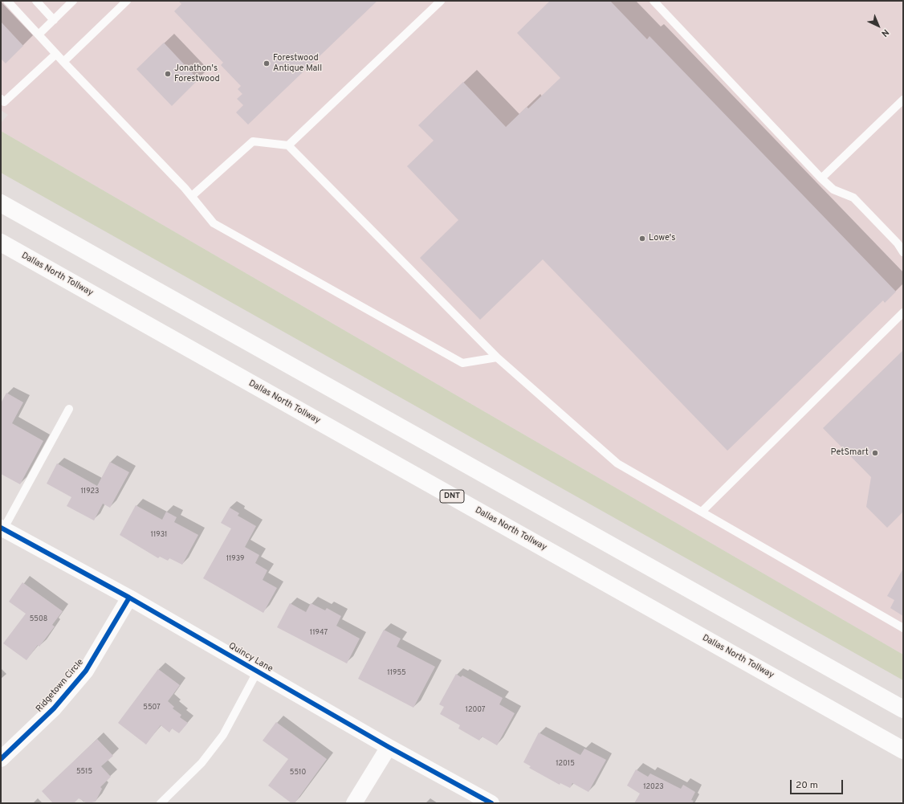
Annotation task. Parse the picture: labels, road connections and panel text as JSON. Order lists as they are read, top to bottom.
{
  "streets": {
    "highway": ["Dallas North Tollway", "DNT"],
    "street": ["Quincy Lane", "Ridgetown Circle"]
  },
  "crossings": [
    ["Quincy Lane", "Ridgetown Circle"]
  ],
  "places": [
    "Forestwood Antique Mall",
    "Jonathon's Forestwood",
    "Lowe's",
    "PetSmart"
  ],
  "house_numbers": [
    "11923",
    "11931",
    "11939",
    "5508",
    "11947",
    "11955",
    "5507",
    "12007",
    "12015",
    "5515",
    "5510",
    "12023"
  ],
  "scale_bar": "20 m",
  "north": "bottom right"
}
